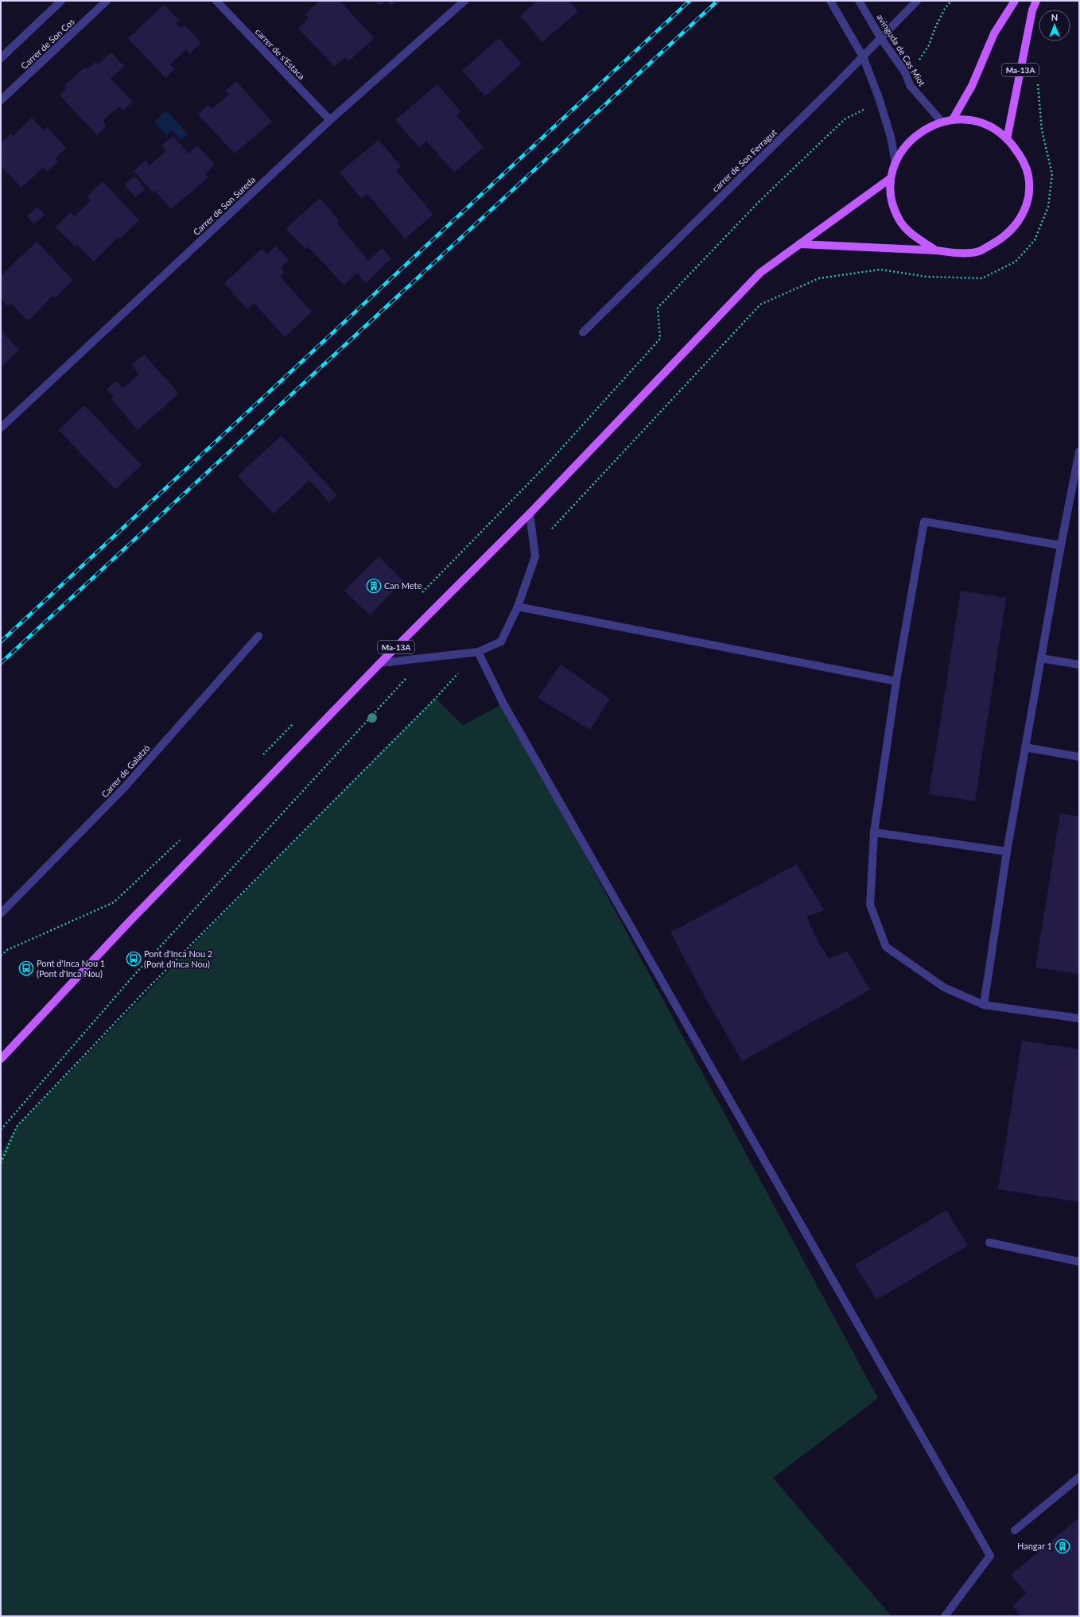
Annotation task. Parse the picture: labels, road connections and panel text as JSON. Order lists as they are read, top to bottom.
{
  "streets": {
    "main road": ["Ma-13A"],
    "street": [
      "Carrer de Son Cos",
      "avinguda de Cas Miot",
      "carrer de s'Estaca",
      "carrer de Son Ferragut",
      "Carrer de Son Sureda",
      "Carrer de Galatzó"
    ]
  },
  "crossings": [
    ["avinguda de Cas Miot", "carrer de Son Ferragut"],
    ["carrer de s'Estaca", "Carrer de Son Sureda"]
  ],
  "places": {
    "building": ["Can Mete", "Hangar 1"],
    "bus stop": ["Pont d'Inca Nou 2 (Pont d'Inca Nou)", "Pont d'Inca Nou 1 (Pont d'Inca Nou)"]
  },
  "north": "top"
}
